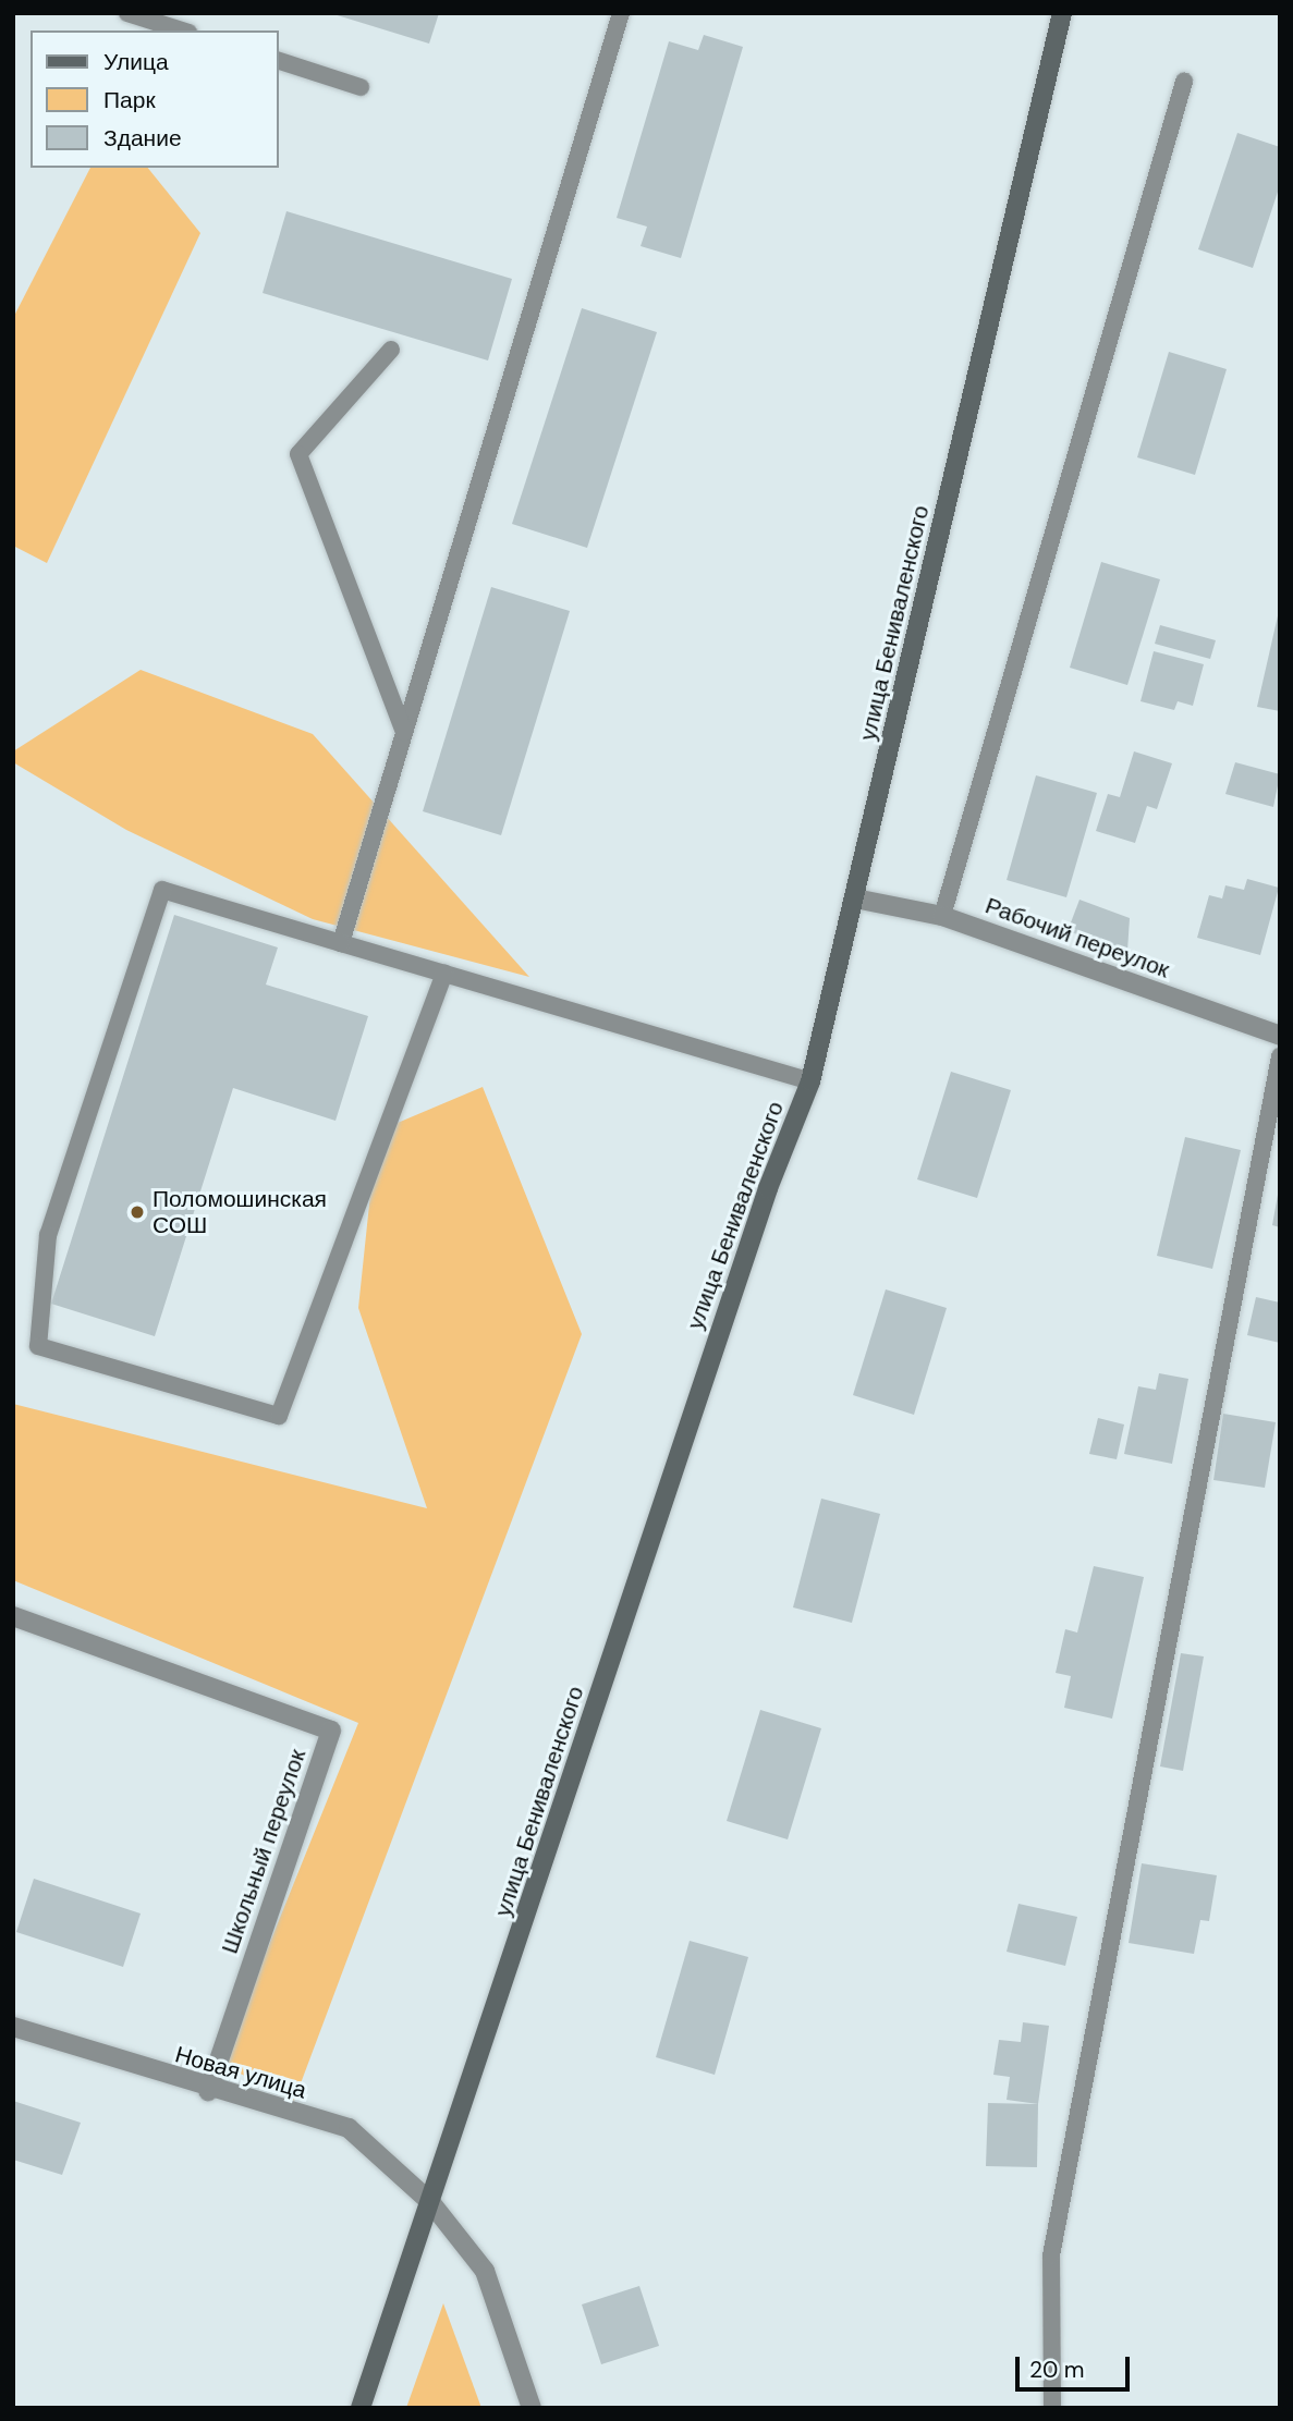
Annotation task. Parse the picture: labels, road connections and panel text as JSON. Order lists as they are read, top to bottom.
{
  "streets": {
    "street": [
      "улица Бениваленского",
      "Рабочий переулок",
      "Школьный переулок",
      "Новая улица"
    ]
  },
  "crossings": [
    ["улица Бениваленского", "Рабочий переулок"],
    ["улица Бениваленского", "Новая улица"],
    ["Школьный переулок", "Новая улица"]
  ],
  "places": ["Поломошинская СОШ"],
  "legend": ["Улица", "Парк", "Здание"],
  "scale_bar": "20 m"
}
